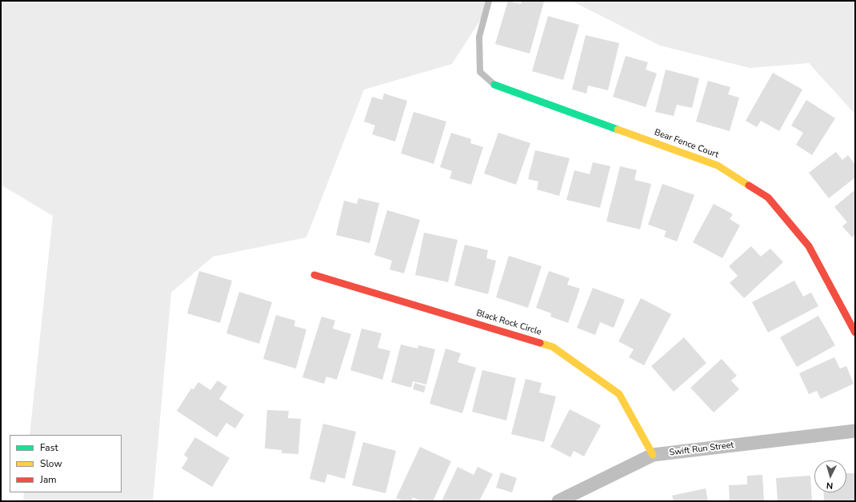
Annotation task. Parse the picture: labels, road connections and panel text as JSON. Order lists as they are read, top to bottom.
{
  "streets": {
    "street": ["Bear Fence Court", "Black Rock Circle", "Swift Run Street"]
  },
  "crossings": [
    ["Black Rock Circle", "Swift Run Street"]
  ],
  "legend": ["Fast", "Slow", "Jam"],
  "north": "bottom"
}
